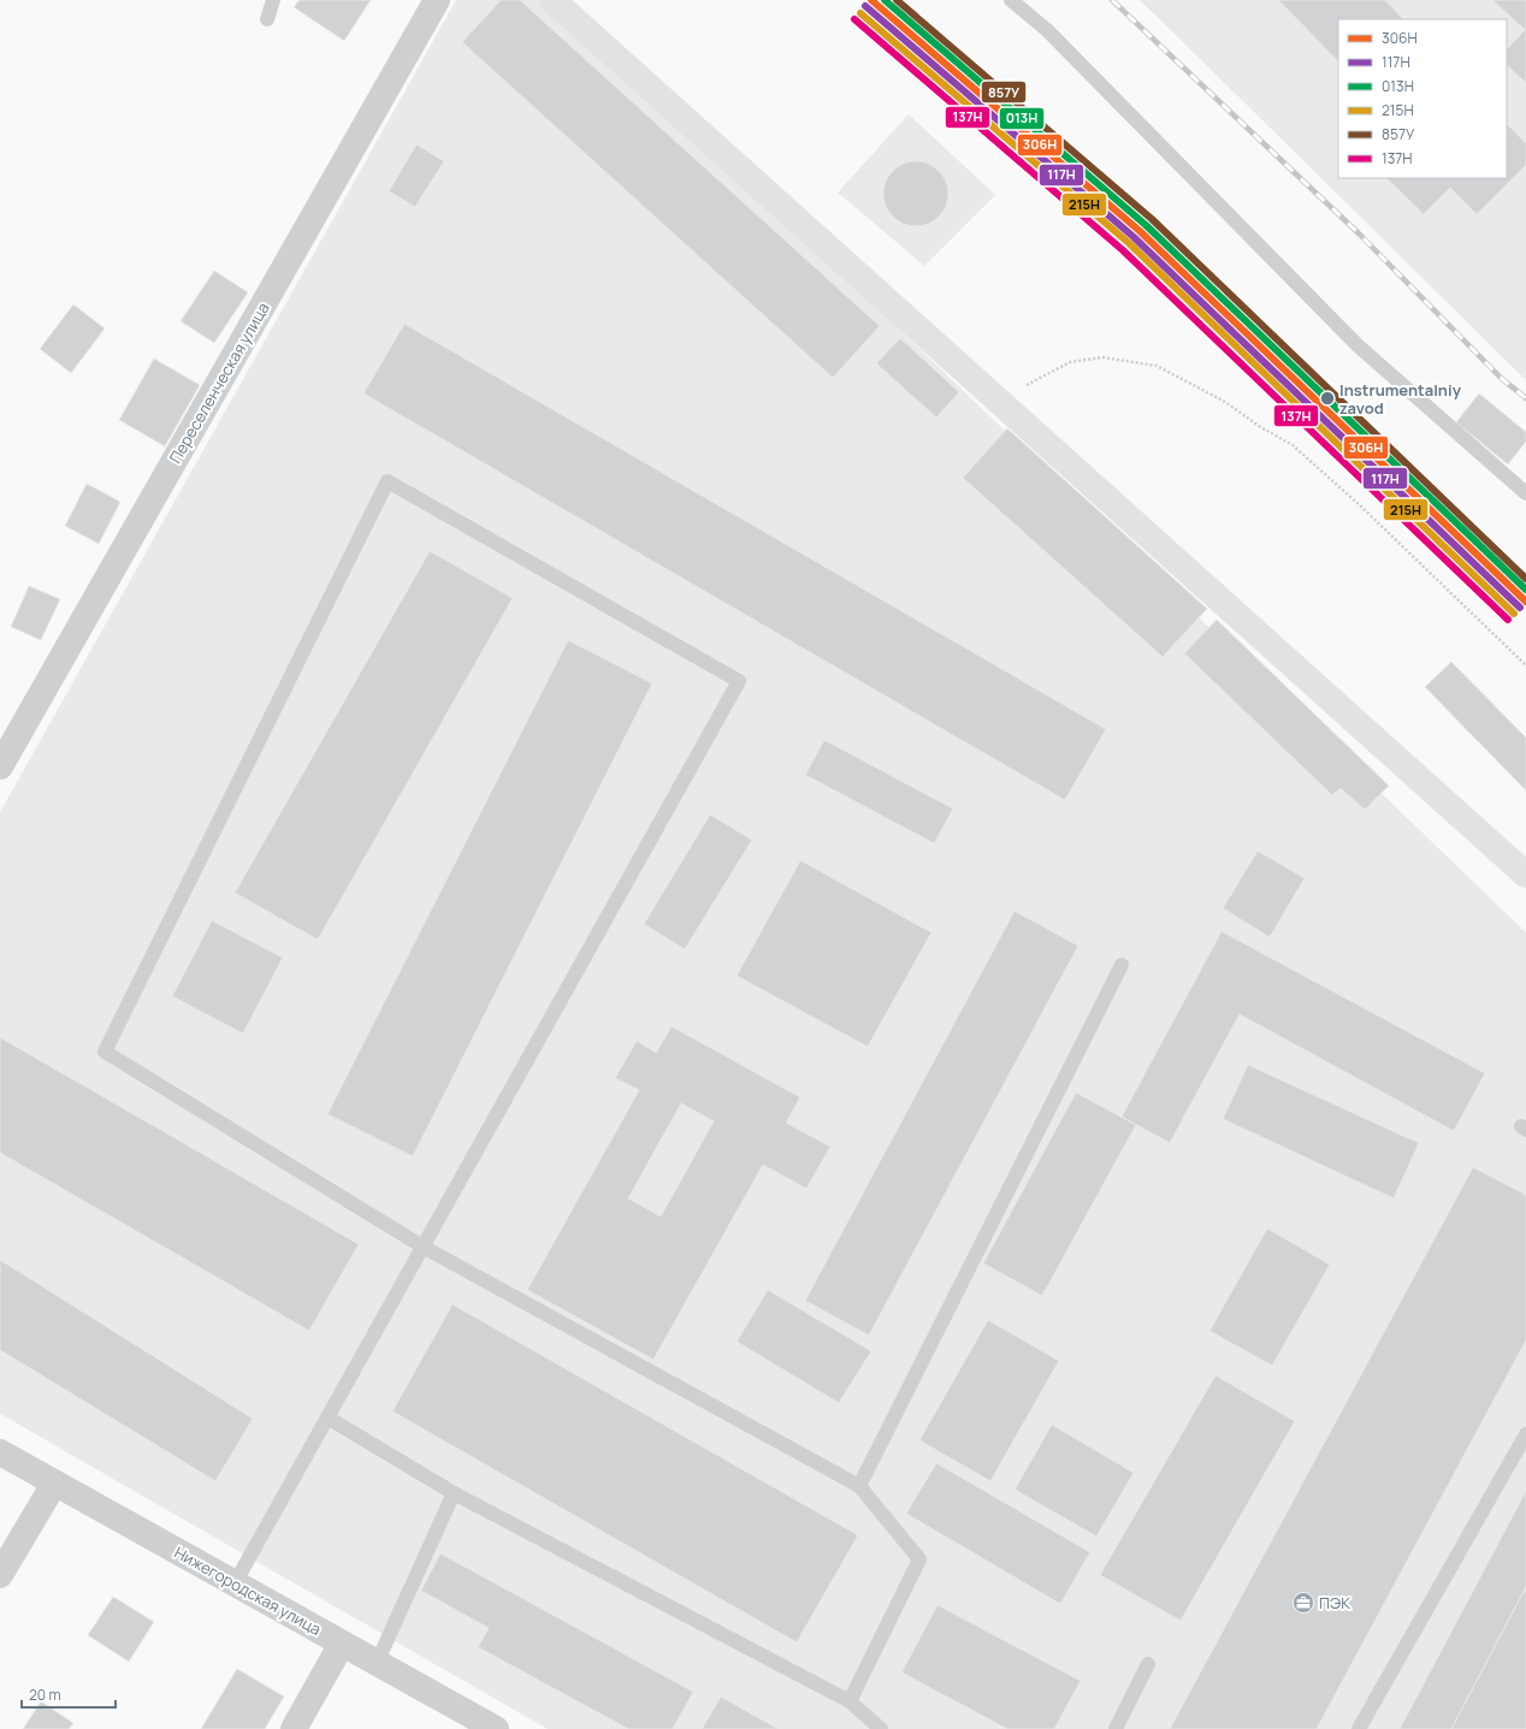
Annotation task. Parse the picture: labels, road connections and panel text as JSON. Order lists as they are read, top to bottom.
{
  "streets": {
    "street": ["Переселенческая улица", "Нижегородская улица"]
  },
  "places": {
    "other": ["Instrumentalniy zavod"],
    "office": ["ПЭК"]
  },
  "lines": [
    "transit line 306Н",
    "transit line 013Н",
    "transit line 857У",
    "transit line 117Н",
    "transit line 215Н",
    "transit line 137Н"
  ],
  "legend": [
    "306Н",
    "117Н",
    "013Н",
    "215Н",
    "857У",
    "137Н"
  ],
  "scale_bar": "20 m"
}
